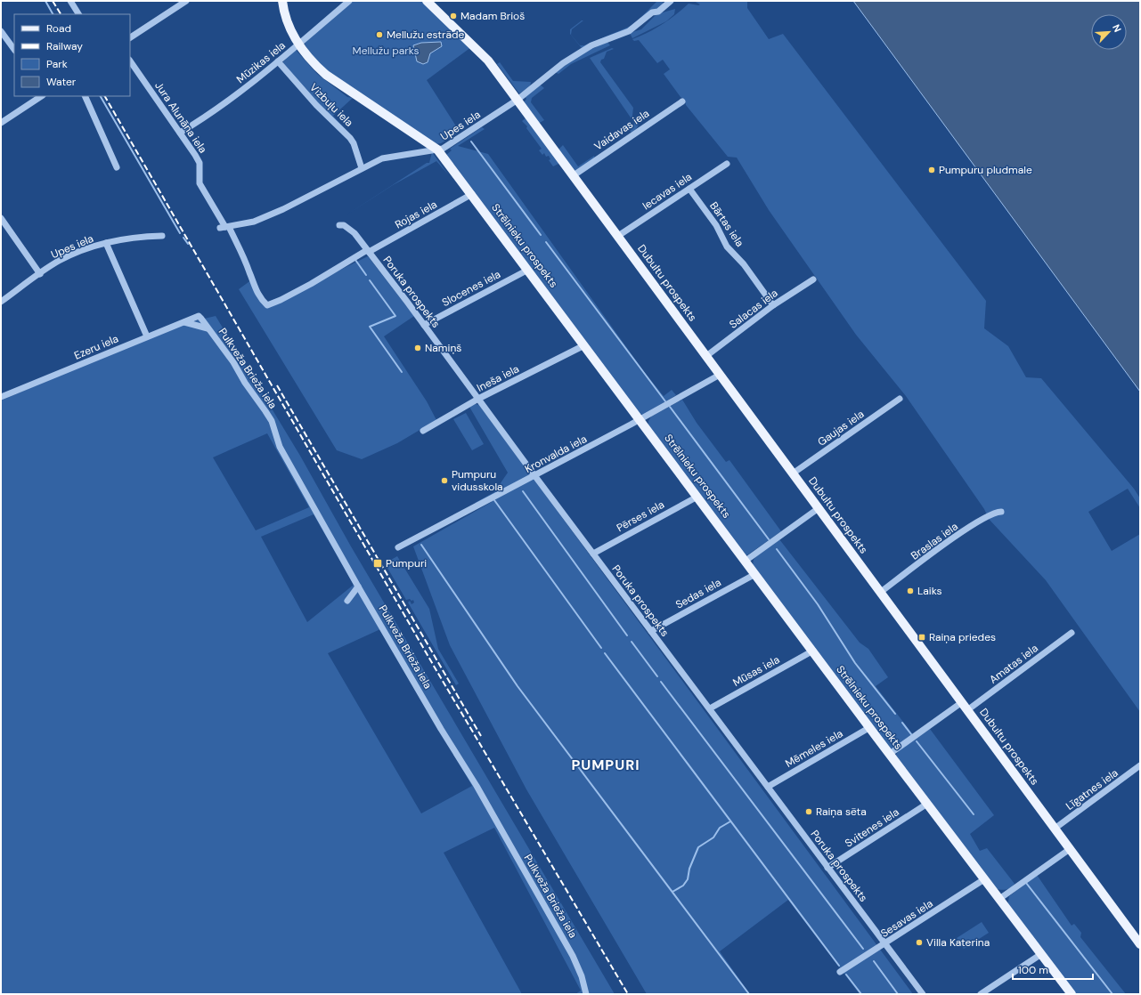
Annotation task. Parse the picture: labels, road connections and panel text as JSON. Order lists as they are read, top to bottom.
{
  "streets": {
    "main road": ["Strēlnieku prospekts", "Dubultu prospekts"],
    "street": [
      "Mūzikas iela",
      "Vizbuļu iela",
      "Jura Alunāna iela",
      "Upes iela",
      "Vaidavas iela",
      "Iecavas iela",
      "Rojas iela",
      "Bārtas iela",
      "Slocenes iela",
      "Poruka prospekts",
      "Salacas iela",
      "Ezeru iela",
      "Pulkveža Brieža iela",
      "Ineša iela",
      "Gaujas iela",
      "Kronvalda iela",
      "Pērses iela",
      "Braslas iela",
      "Sedas iela",
      "Amatas iela",
      "Mūsas iela",
      "Mēmeles iela",
      "Līgatnes iela",
      "Svitenes iela",
      "Sesavas iela"
    ]
  },
  "crossings": [
    ["Mūzikas iela", "Vizbuļu iela"],
    ["Mūzikas iela", "Jura Alunāna iela"],
    ["Mūzikas iela", "Strēlnieku prospekts"],
    ["Vizbuļu iela", "Upes iela"],
    ["Jura Alunāna iela", "Upes iela"],
    ["Jura Alunāna iela", "Rojas iela"],
    ["Upes iela", "Strēlnieku prospekts"],
    ["Upes iela", "Dubultu prospekts"],
    ["Vaidavas iela", "Dubultu prospekts"],
    ["Iecavas iela", "Bārtas iela"],
    ["Iecavas iela", "Dubultu prospekts"],
    ["Rojas iela", "Strēlnieku prospekts"],
    ["Rojas iela", "Poruka prospekts"],
    ["Bārtas iela", "Salacas iela"],
    ["Strēlnieku prospekts", "Slocenes iela"],
    ["Strēlnieku prospekts", "Ineša iela"],
    ["Strēlnieku prospekts", "Kronvalda iela"],
    ["Strēlnieku prospekts", "Pērses iela"],
    ["Strēlnieku prospekts", "Sedas iela"],
    ["Strēlnieku prospekts", "Mūsas iela"],
    ["Strēlnieku prospekts", "Mēmeles iela"],
    ["Strēlnieku prospekts", "Svitenes iela"],
    ["Strēlnieku prospekts", "Sesavas iela"],
    ["Dubultu prospekts", "Salacas iela"],
    ["Dubultu prospekts", "Gaujas iela"],
    ["Dubultu prospekts", "Kronvalda iela"],
    ["Dubultu prospekts", "Braslas iela"],
    ["Dubultu prospekts", "Amatas iela"],
    ["Dubultu prospekts", "Līgatnes iela"],
    ["Slocenes iela", "Poruka prospekts"],
    ["Poruka prospekts", "Ineša iela"],
    ["Poruka prospekts", "Kronvalda iela"],
    ["Poruka prospekts", "Pērses iela"],
    ["Poruka prospekts", "Sedas iela"],
    ["Poruka prospekts", "Mūsas iela"],
    ["Poruka prospekts", "Mēmeles iela"],
    ["Poruka prospekts", "Svitenes iela"],
    ["Poruka prospekts", "Sesavas iela"],
    ["Ezeru iela", "Pulkveža Brieža iela"]
  ],
  "districts": ["PUMPURI"],
  "parks": ["Mellužu parks"],
  "places": {
    "other": [
      "Madam Brioš",
      "Mellužu estrāde",
      "Pumpuru pludmale",
      "Namiņš",
      "Pumpuru vidusskola",
      "Laiks",
      "Raiņa sēta",
      "Villa Katerina"
    ],
    "transit": ["Pumpuri", "Raiņa priedes"]
  },
  "legend": [
    "Road",
    "Railway",
    "Park",
    "Water"
  ],
  "scale_bar": "100 m",
  "north": "top right"
}
